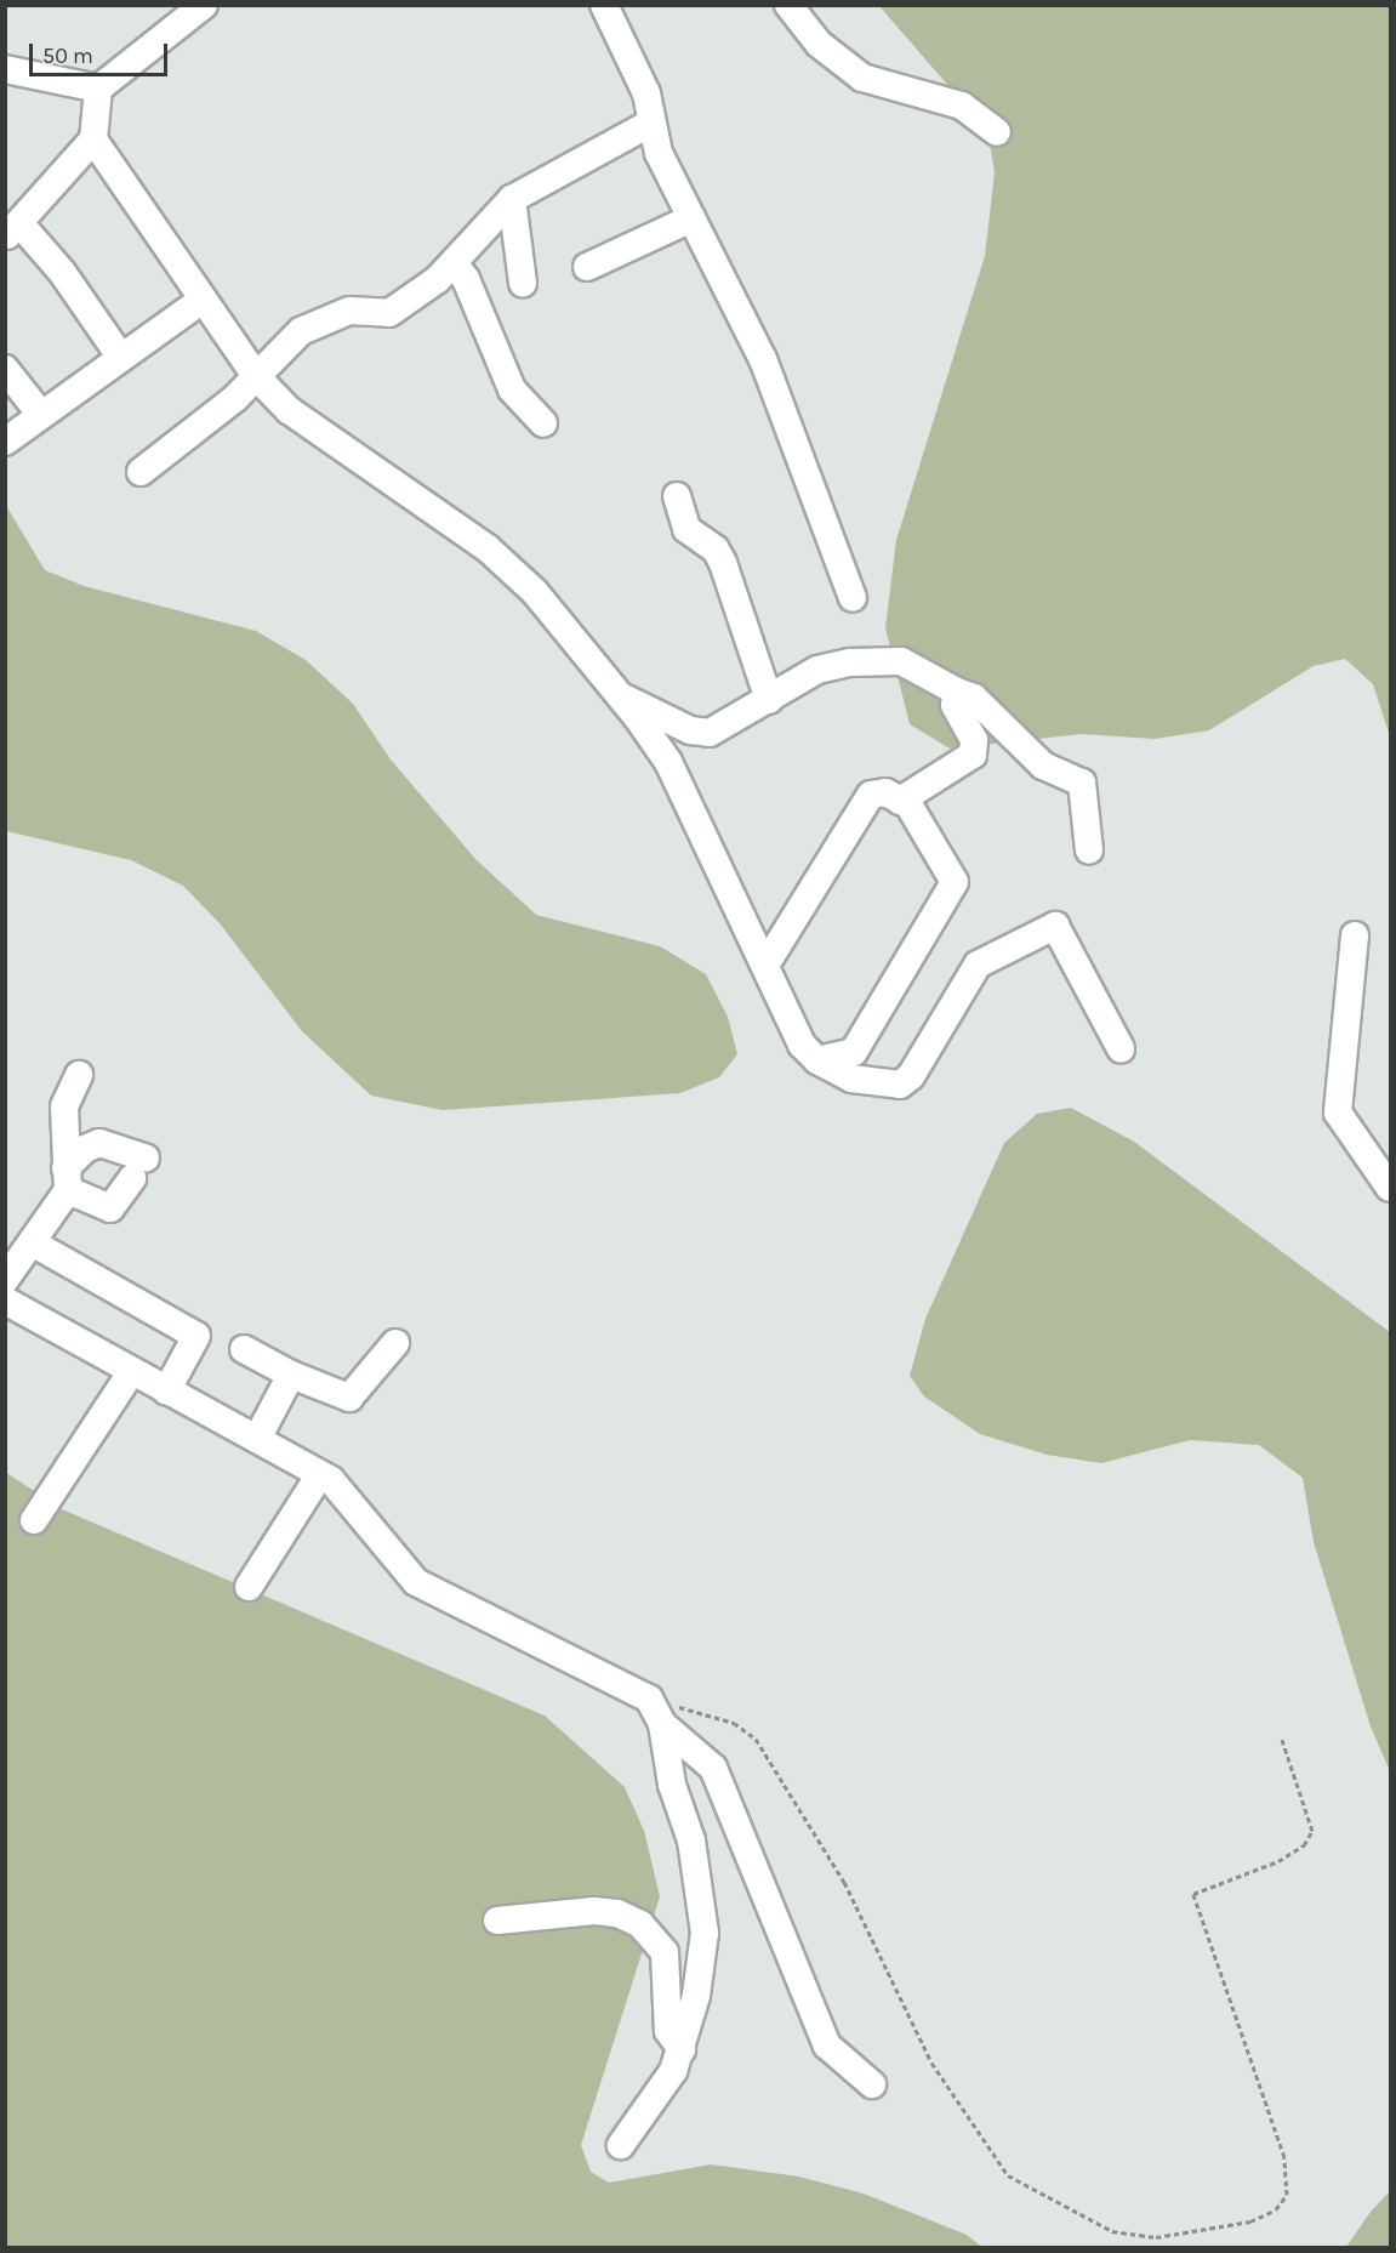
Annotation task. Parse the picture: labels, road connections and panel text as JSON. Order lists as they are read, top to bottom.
{
  "scale_bar": "50 m"
}
